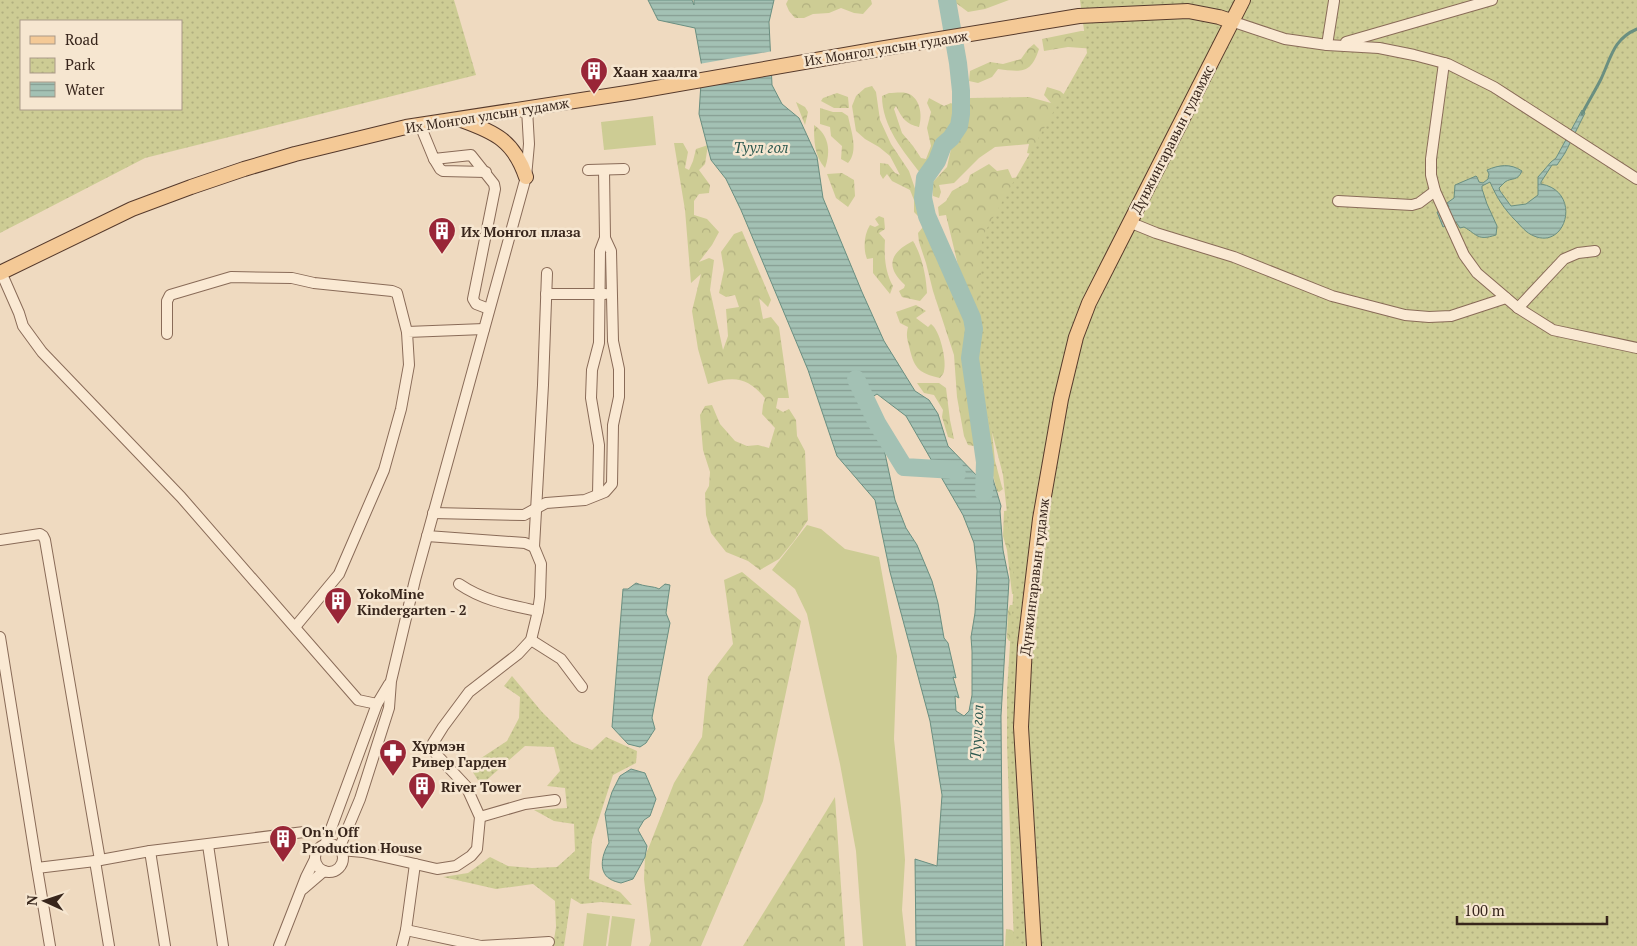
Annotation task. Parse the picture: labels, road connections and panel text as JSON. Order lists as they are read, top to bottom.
{
  "streets": {
    "main road": ["Их Монгол улсын гудамж", "Дүнжингаравын гудамжс", "Дүнжингаравын гудамж"]
  },
  "crossings": [
    ["Их Монгол улсын гудамж", "Дүнжингаравын гудамжс"],
    ["Дүнжингаравын гудамжс", "Дүнжингаравын гудамж"]
  ],
  "water": ["Туул гол"],
  "places": {
    "building": [
      "Хаан хаалга",
      "Их Монгол плаза",
      "YokoMine Kindergarten - 2",
      "River Tower",
      "On'n Off Production House"
    ],
    "pharmacy": ["Хүрмэн Ривер Гарден"]
  },
  "legend": ["Road", "Park", "Water"],
  "scale_bar": "100 m",
  "north": "left"
}
